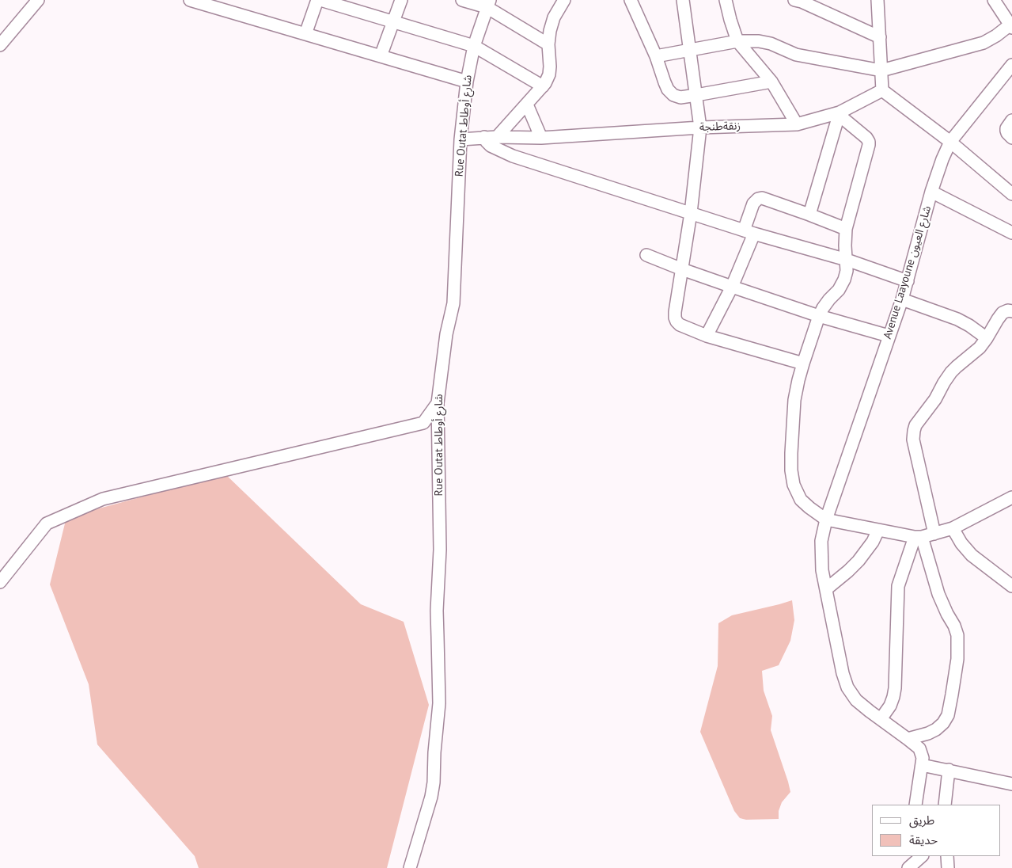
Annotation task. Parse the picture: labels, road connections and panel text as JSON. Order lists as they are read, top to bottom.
{
  "streets": {
    "street": ["Rue Outat شارع أوطاط", "زنقةطنجة", "Avenue Laayoune شارع العيون"]
  },
  "crossings": [
    ["Rue Outat شارع أوطاط", "زنقةطنجة"]
  ],
  "legend": ["طريق", "حديقة"]
}
